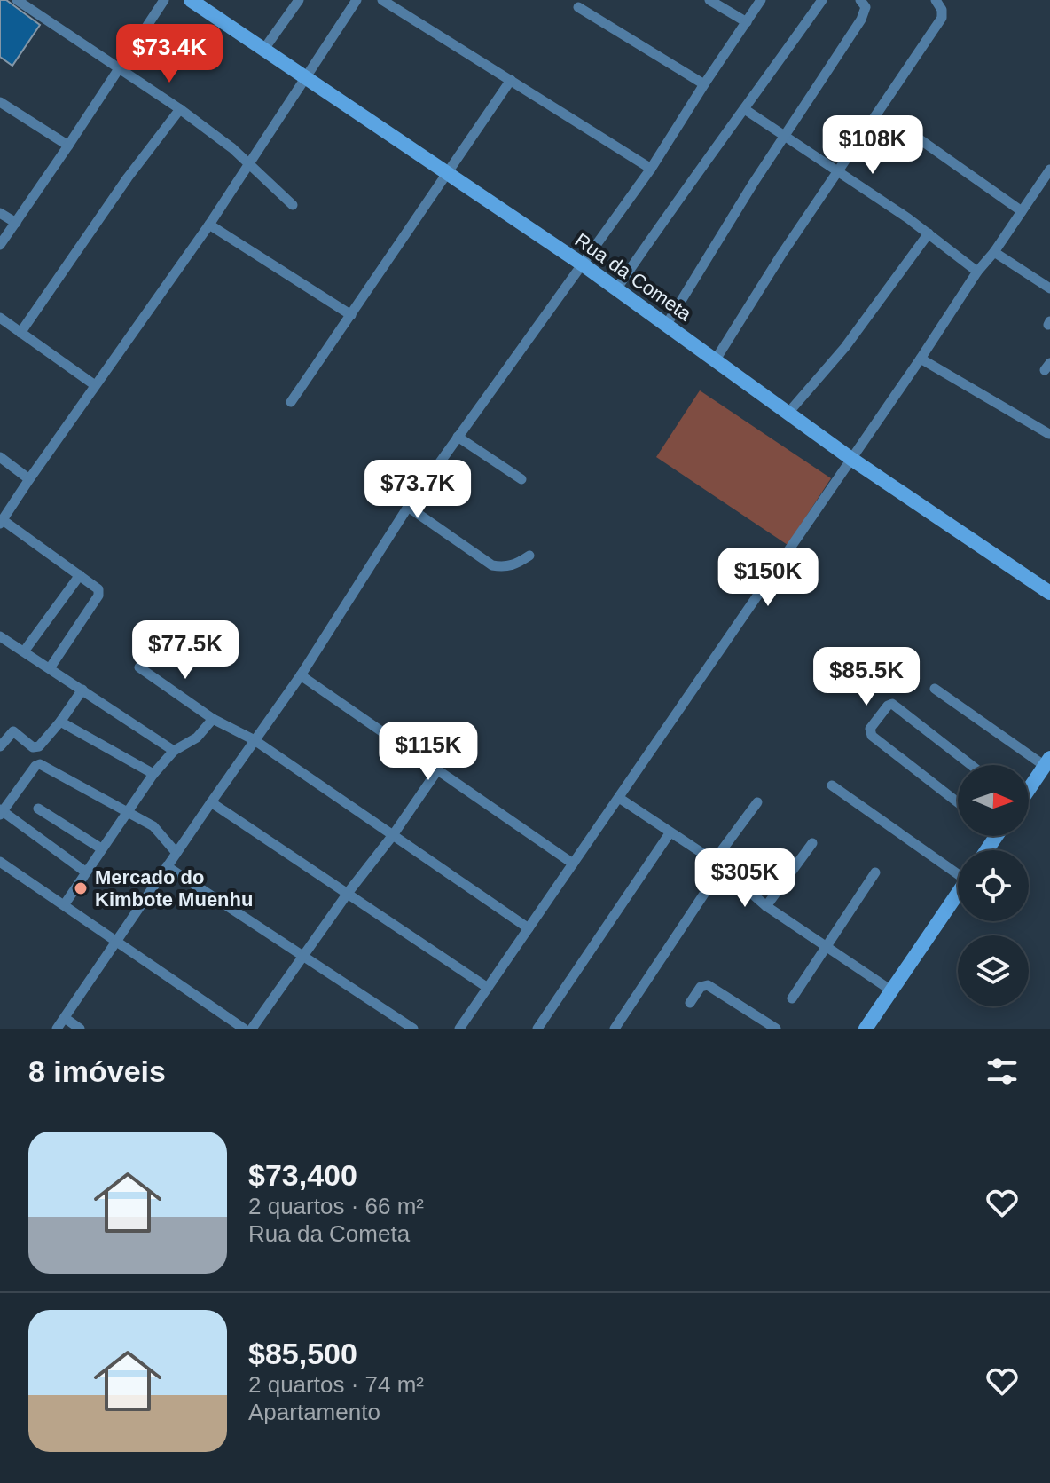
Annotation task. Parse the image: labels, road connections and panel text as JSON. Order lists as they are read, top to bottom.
{
  "streets": {
    "street": ["Rua da Cometa"]
  },
  "places": ["Mercado do Kimbote Muenhu"],
  "north": "right",
  "page": {
    "price": [
      "$73.4K",
      "$108K",
      "$73.7K",
      "$150K",
      "$77.5K",
      "$85.5K",
      "$115K",
      "$305K"
    ],
    "heading": "8 imóveis",
    "list": [
      {
        "name": "$73,400",
        "note": "2 quartos · 66 m² · Rua da Cometa"
      },
      {
        "name": "$85,500",
        "note": "2 quartos · 74 m² · Apartamento"
      }
    ]
  }
}
